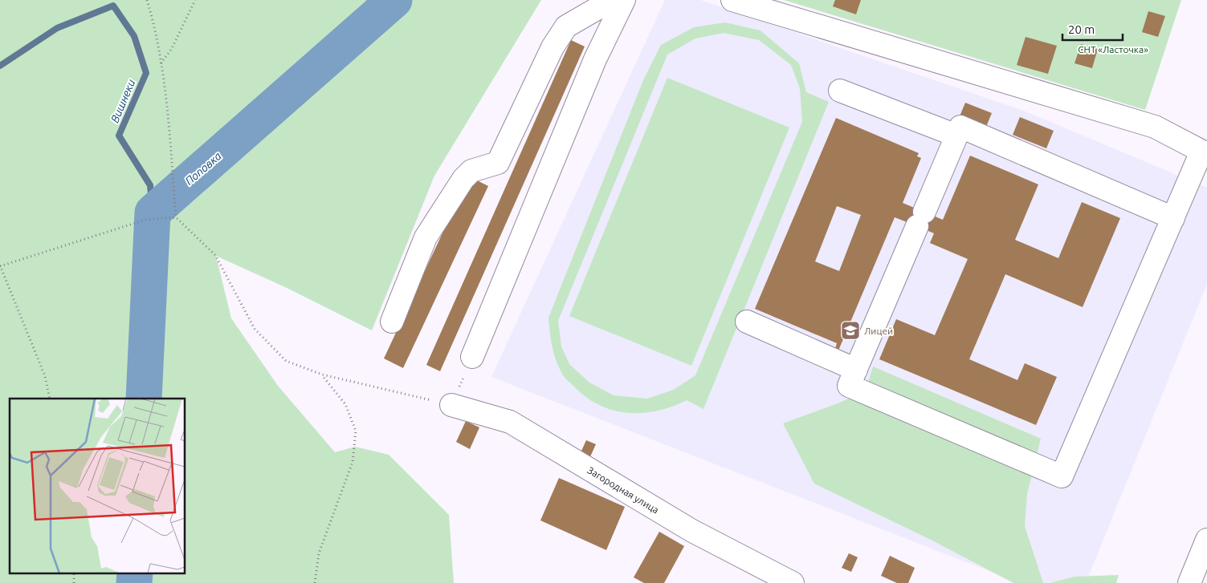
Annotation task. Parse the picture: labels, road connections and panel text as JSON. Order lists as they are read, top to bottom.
{
  "streets": {
    "street": ["Загородная улица"]
  },
  "water": ["Вишнеки", "Поповка"],
  "parks": ["СНТ «Ласточка»"],
  "places": {
    "school or university": ["Лицей"]
  },
  "scale_bar": "20 m"
}
